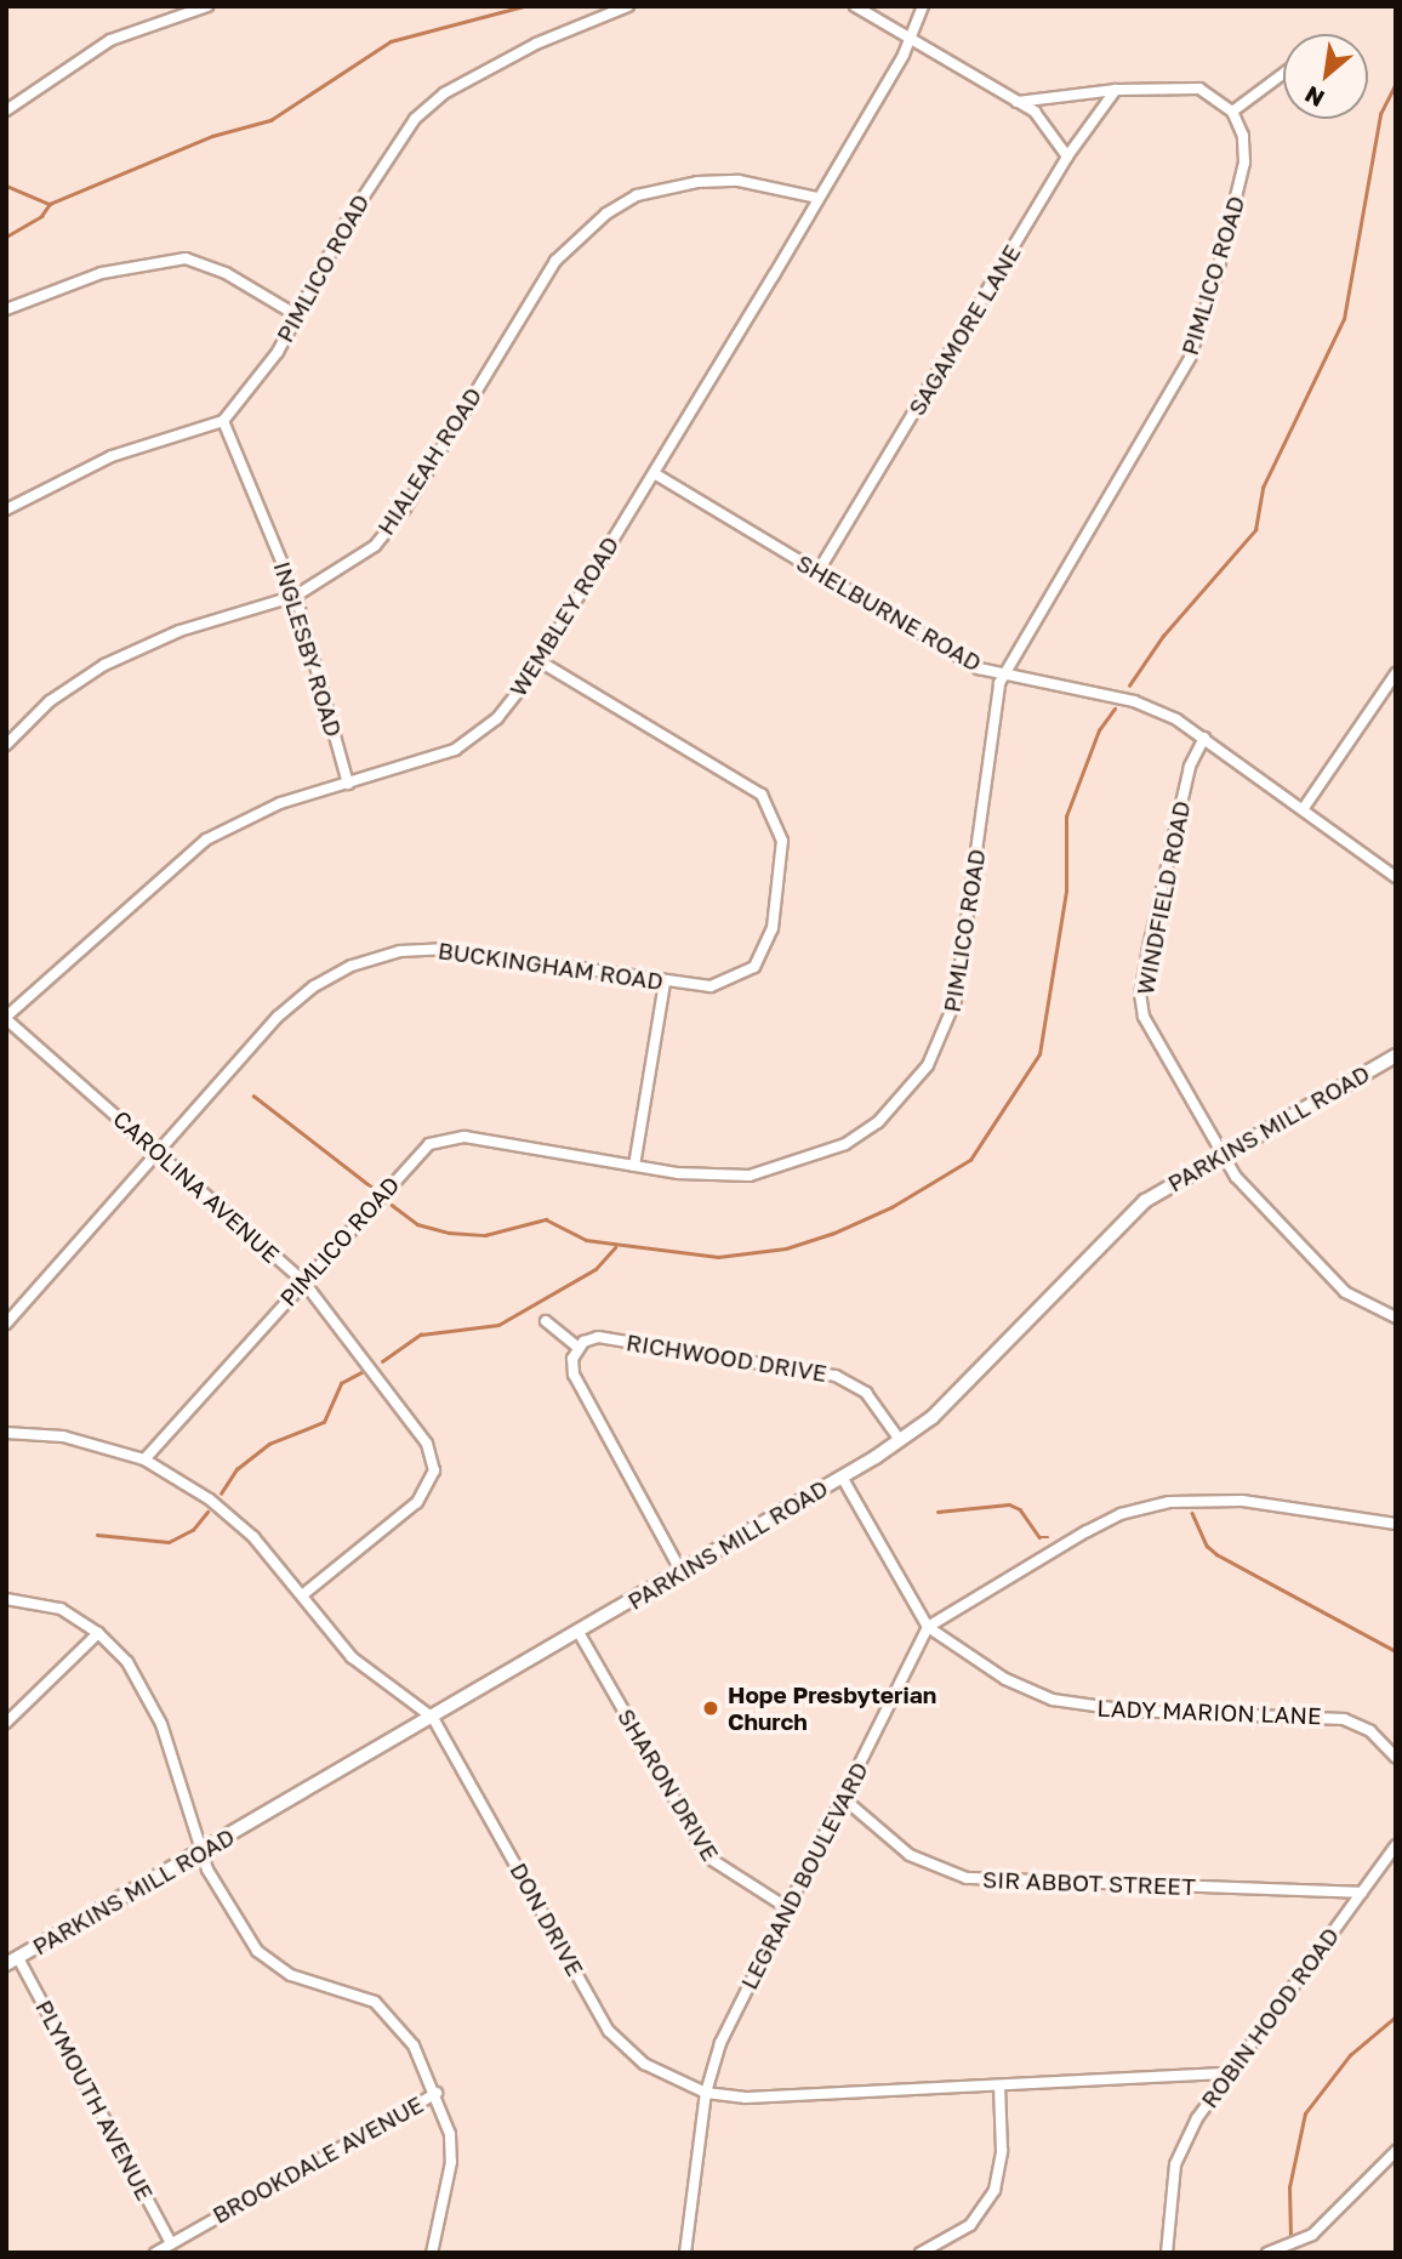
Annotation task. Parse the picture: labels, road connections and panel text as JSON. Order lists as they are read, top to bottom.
{
  "streets": {
    "street": [
      "PIMLICO ROAD",
      "SAGAMORE LANE",
      "HIALEAH ROAD",
      "SHELBURNE ROAD",
      "WEMBLEY ROAD",
      "INGLESBY ROAD",
      "WINDFIELD ROAD",
      "BUCKINGHAM ROAD",
      "PARKINS MILL ROAD",
      "CAROLINA AVENUE",
      "RICHWOOD DRIVE",
      "LADY MARION LANE",
      "SHARON DRIVE",
      "LEGRAND BOULEVARD",
      "SIR ABBOT STREET",
      "DON DRIVE",
      "ROBIN HOOD ROAD",
      "PLYMOUTH AVENUE",
      "BROOKDALE AVENUE"
    ]
  },
  "crossings": [
    ["PIMLICO ROAD", "SHELBURNE ROAD"],
    ["PIMLICO ROAD", "INGLESBY ROAD"],
    ["PIMLICO ROAD", "CAROLINA AVENUE"],
    ["PIMLICO ROAD", "DON DRIVE"],
    ["SAGAMORE LANE", "SHELBURNE ROAD"],
    ["HIALEAH ROAD", "WEMBLEY ROAD"],
    ["HIALEAH ROAD", "INGLESBY ROAD"],
    ["SHELBURNE ROAD", "WEMBLEY ROAD"],
    ["SHELBURNE ROAD", "WINDFIELD ROAD"],
    ["WEMBLEY ROAD", "INGLESBY ROAD"],
    ["WEMBLEY ROAD", "BUCKINGHAM ROAD"],
    ["WEMBLEY ROAD", "CAROLINA AVENUE"],
    ["WINDFIELD ROAD", "PARKINS MILL ROAD"],
    ["BUCKINGHAM ROAD", "CAROLINA AVENUE"],
    ["PARKINS MILL ROAD", "RICHWOOD DRIVE"],
    ["PARKINS MILL ROAD", "SHARON DRIVE"],
    ["PARKINS MILL ROAD", "DON DRIVE"],
    ["PARKINS MILL ROAD", "PLYMOUTH AVENUE"],
    ["CAROLINA AVENUE", "DON DRIVE"],
    ["LADY MARION LANE", "LEGRAND BOULEVARD"],
    ["SHARON DRIVE", "LEGRAND BOULEVARD"],
    ["LEGRAND BOULEVARD", "SIR ABBOT STREET"],
    ["LEGRAND BOULEVARD", "DON DRIVE"],
    ["SIR ABBOT STREET", "ROBIN HOOD ROAD"],
    ["DON DRIVE", "ROBIN HOOD ROAD"],
    ["PLYMOUTH AVENUE", "BROOKDALE AVENUE"]
  ],
  "places": ["Hope Presbyterian Church"],
  "north": "bottom left"
}
